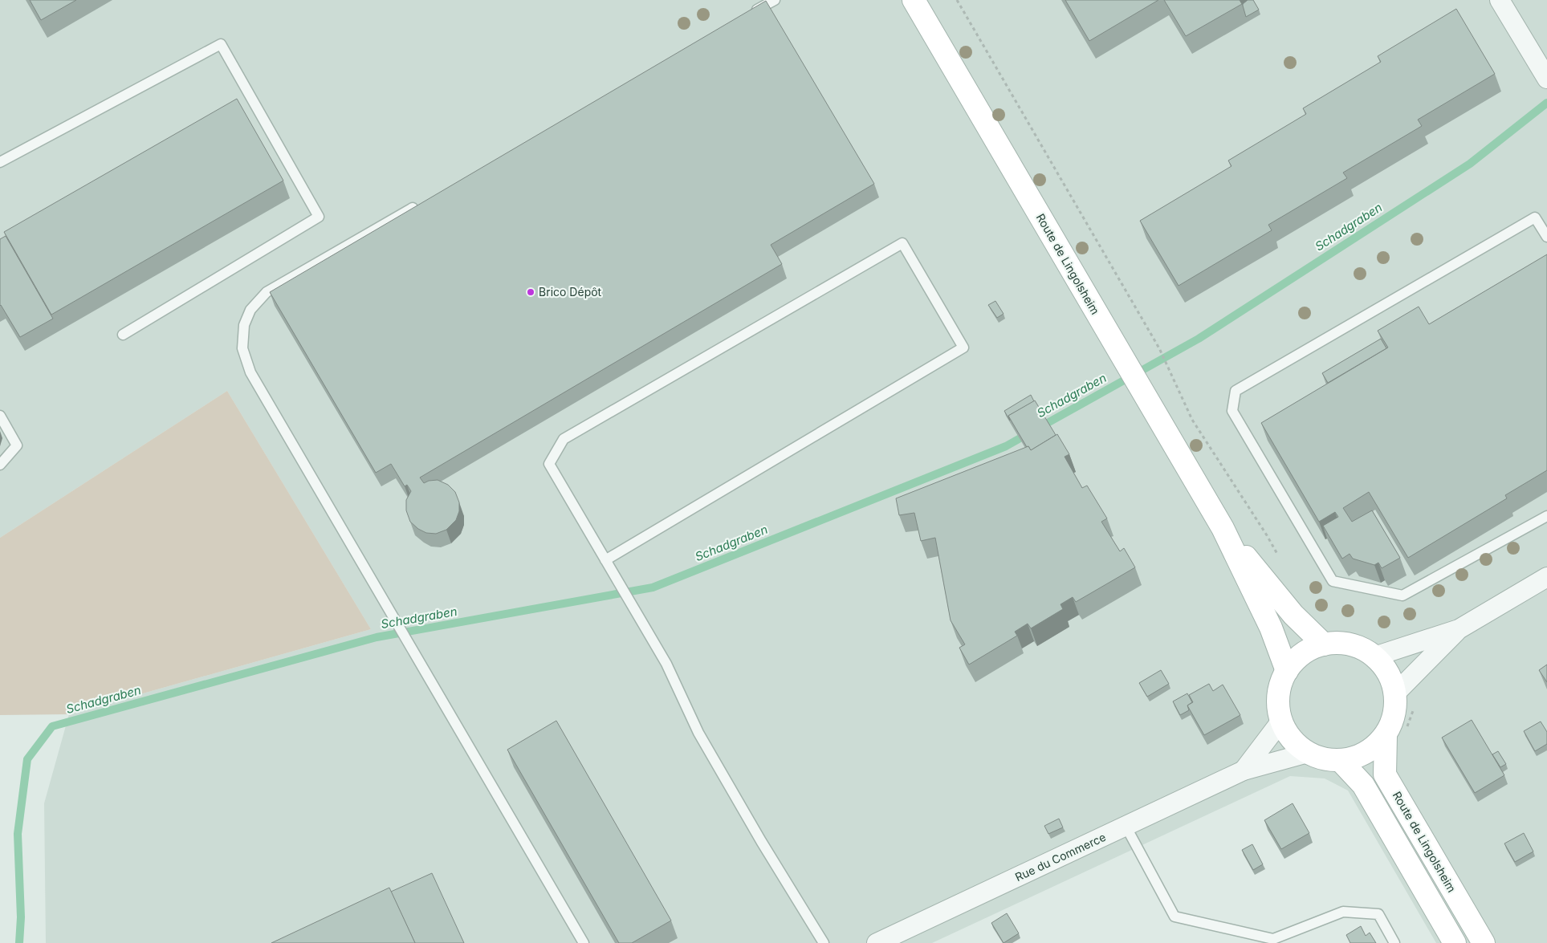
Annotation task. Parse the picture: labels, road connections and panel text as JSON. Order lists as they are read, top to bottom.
{
  "streets": {
    "main road": ["Route de Lingolsheim"],
    "street": ["Rue du Commerce"]
  },
  "crossings": [
    ["Route de Lingolsheim", "Rue du Commerce"]
  ],
  "water": ["Schadgraben"],
  "places": ["Brico Dépôt"]
}
